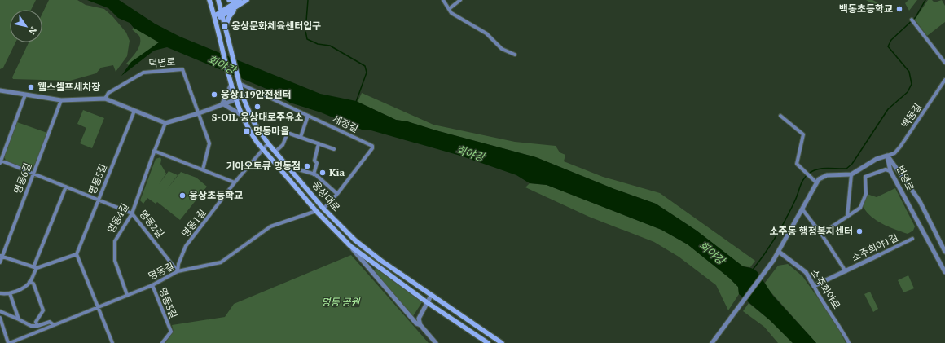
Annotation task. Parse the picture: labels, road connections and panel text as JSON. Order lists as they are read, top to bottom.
{
  "streets": {
    "main road": ["웅상대로"],
    "street": [
      "덕명로",
      "백동길",
      "세정길",
      "명동6길",
      "번영로",
      "명동5길",
      "명동4길",
      "명동1길",
      "명동2길",
      "소주회야1길",
      "명동길",
      "소주회야로",
      "명동3길"
    ]
  },
  "crossings": [
    ["백동길", "번영로"],
    ["세정길", "웅상대로"],
    ["명동6길", "명동2길"],
    ["명동5길", "명동2길"],
    ["웅상대로", "명동1길"],
    ["웅상대로", "명동길"],
    ["명동4길", "명동2길"],
    ["명동4길", "명동길"],
    ["명동1길", "명동2길"],
    ["명동1길", "명동길"],
    ["명동2길", "명동길"],
    ["소주회야1길", "소주회야로"],
    ["명동길", "명동3길"]
  ],
  "water": ["회야강"],
  "parks": ["명동 공원"],
  "places": {
    "other": [
      "백동초등학교",
      "웰스셀프세차장",
      "웅상119안전센터",
      "S-OIL 웅상대로주유소",
      "기아오토큐 명동점",
      "Kia",
      "웅상초등학교",
      "소주동 행정복지센터"
    ],
    "transit": ["웅상문화체육센터입구", "명동마을"]
  },
  "north": "bottom right"
}
